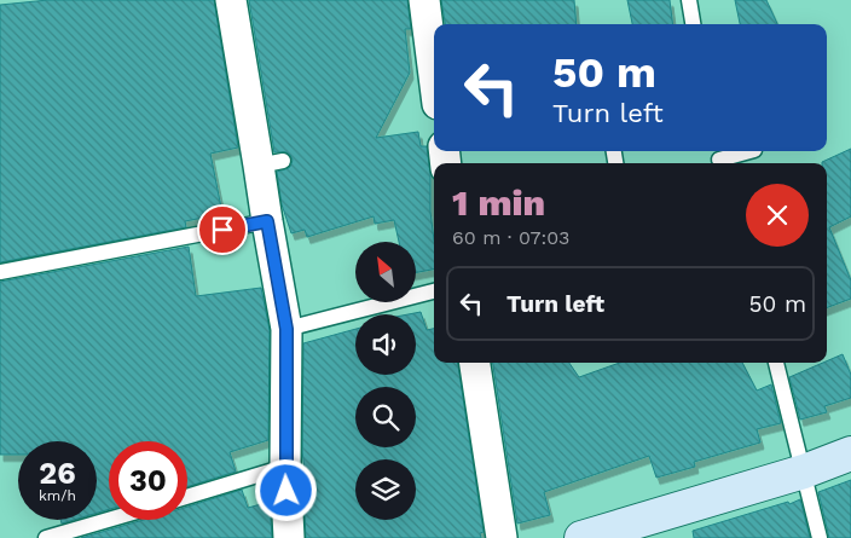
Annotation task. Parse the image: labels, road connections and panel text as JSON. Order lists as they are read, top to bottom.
{
  "north": "top left",
  "page": {
    "turn": ["50 m", "Turn left"],
    "heading": ["1 min", "60 m · 07:03"],
    "list": [
      {
        "name": "Turn left",
        "value": "50 m"
      }
    ],
    "speed": "26 km/h",
    "limit": "30"
  }
}
